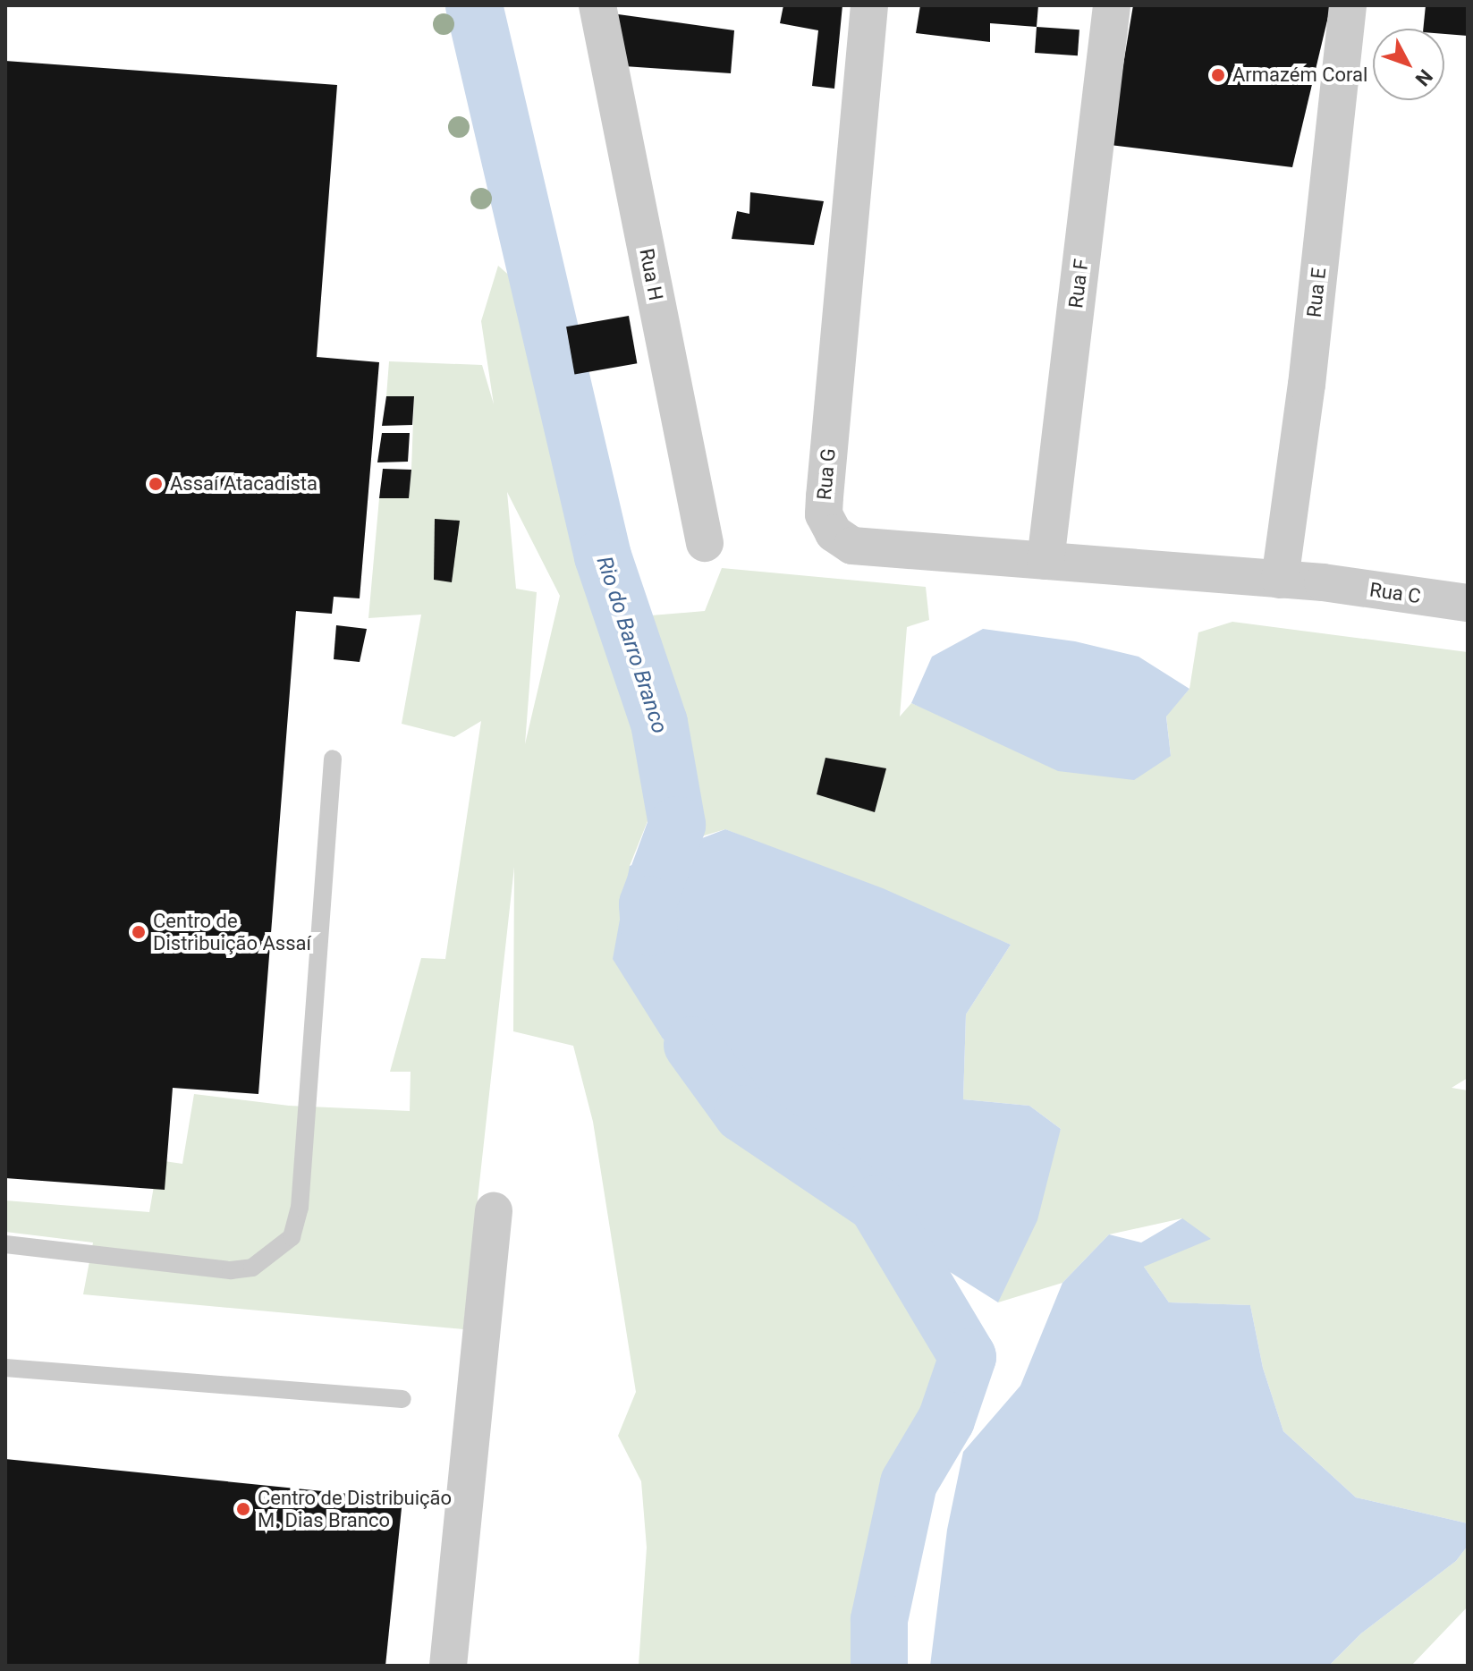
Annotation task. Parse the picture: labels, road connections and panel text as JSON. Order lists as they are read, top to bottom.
{
  "streets": {
    "street": [
      "Rua H",
      "Rua F",
      "Rua E",
      "Rua G",
      "Rua C"
    ]
  },
  "crossings": [
    ["Rua F", "Rua G"],
    ["Rua E", "Rua G"],
    ["Rua G", "Rua C"]
  ],
  "water": ["Rio do Barro Branco"],
  "places": [
    "Armazém Coral",
    "Assaí Atacadista",
    "Centro de Distribuição Assaí",
    "Centro de Distribuição M. Dias Branco"
  ],
  "north": "bottom right"
}
